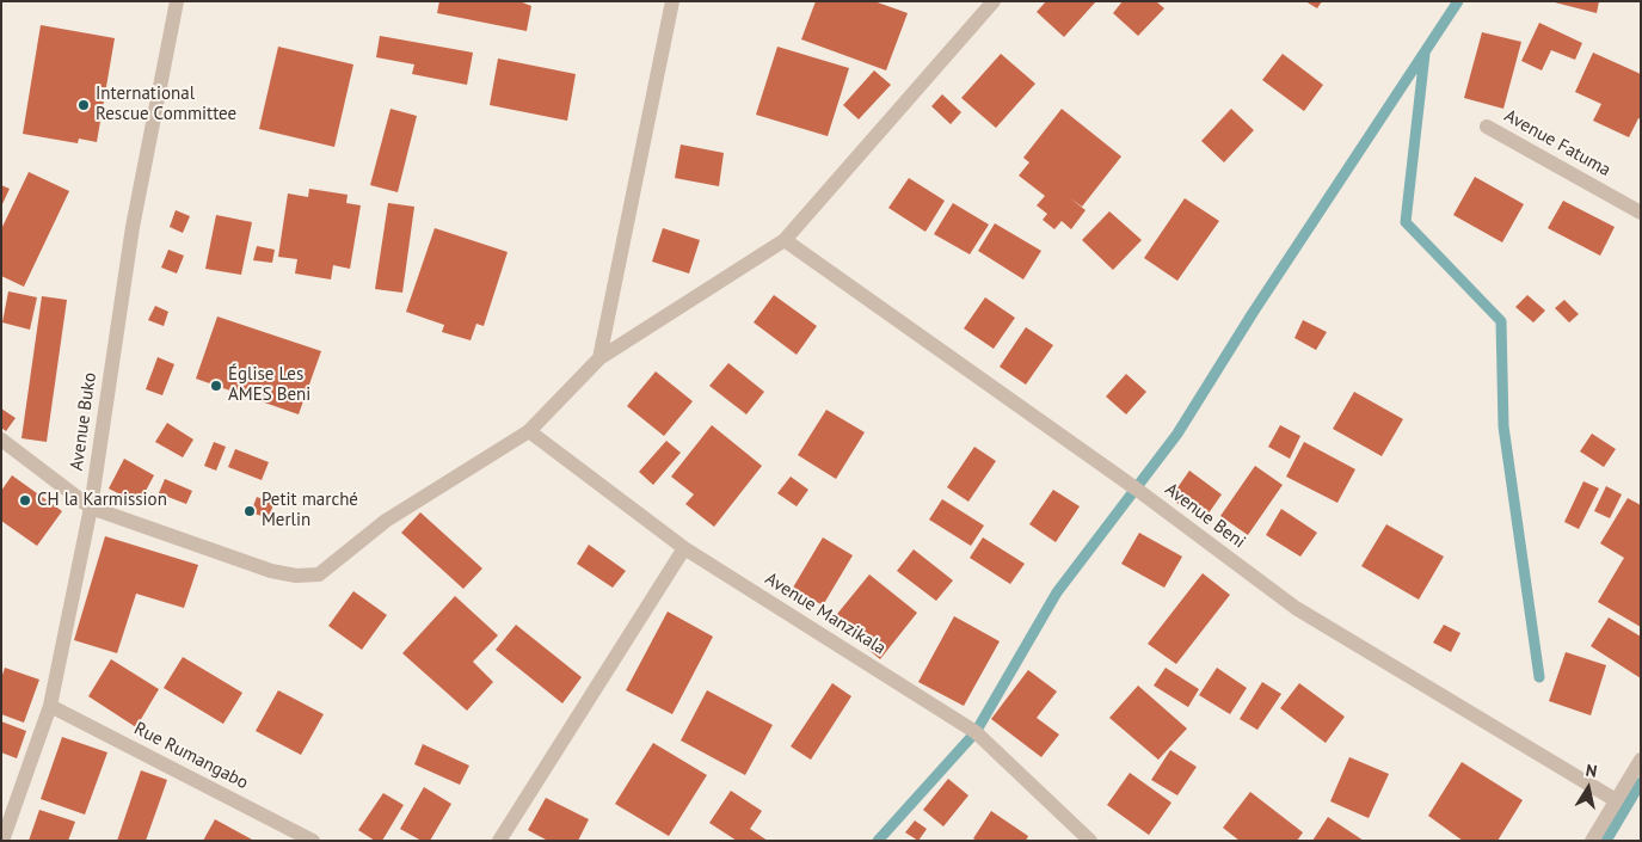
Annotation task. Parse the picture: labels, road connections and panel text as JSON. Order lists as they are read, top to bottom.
{
  "streets": {
    "street": [
      "Avenue Fatuma",
      "Avenue Buko",
      "Avenue Beni",
      "Avenue Manzikala",
      "Rue Rumangabo"
    ]
  },
  "crossings": [
    ["Avenue Buko", "Rue Rumangabo"]
  ],
  "places": [
    "International Rescue Committee",
    "Église Les AMES Beni",
    "CH la Karmission",
    "Petit marché Merlin"
  ],
  "north": "top"
}
